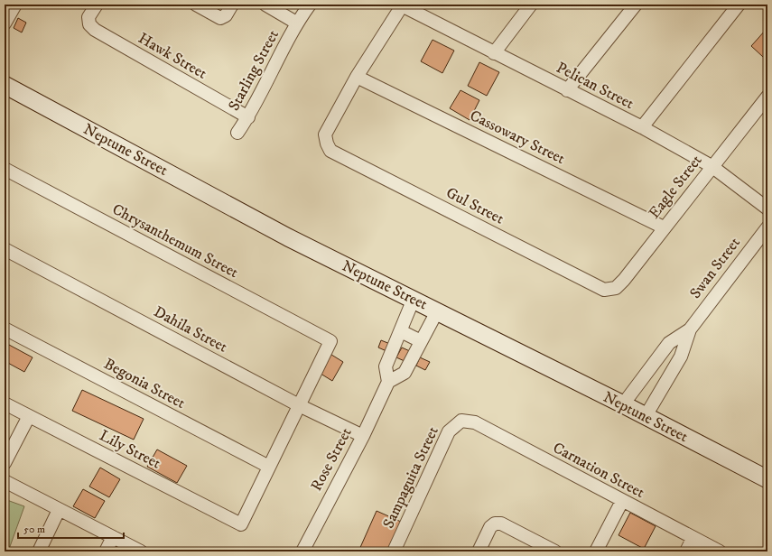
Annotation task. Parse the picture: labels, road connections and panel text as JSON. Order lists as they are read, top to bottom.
{
  "streets": {
    "street": [
      "Hawk Street",
      "Starling Street",
      "Pelican Street",
      "Cassowary Street",
      "Neptune Street",
      "Eagle Street",
      "Gul Street",
      "Chrysanthemum Street",
      "Swan Street",
      "Dahila Street",
      "Begonia Street",
      "Lily Street",
      "Rose Street",
      "Carnation Street",
      "Sampaguita Street"
    ]
  },
  "crossings": [
    ["Hawk Street", "Starling Street"],
    ["Pelican Street", "Eagle Street"],
    ["Cassowary Street", "Eagle Street"],
    ["Cassowary Street", "Gul Street"],
    ["Neptune Street", "Swan Street"],
    ["Eagle Street", "Gul Street"],
    ["Chrysanthemum Street", "Dahila Street"],
    ["Dahila Street", "Rose Street"],
    ["Begonia Street", "Lily Street"],
    ["Carnation Street", "Sampaguita Street"]
  ],
  "scale_bar": "50 m"
}
